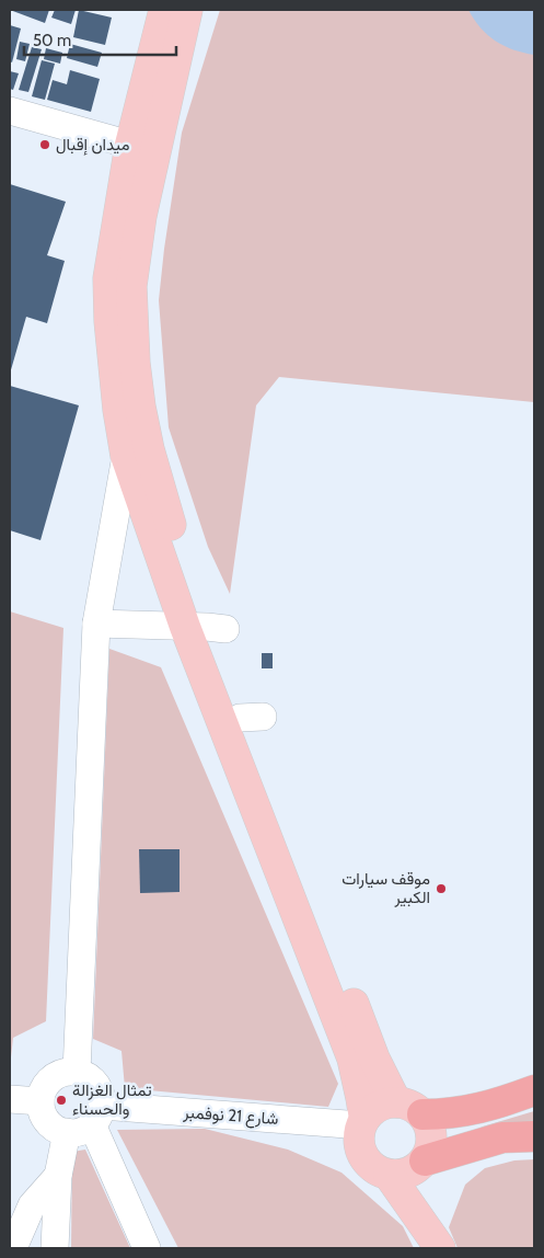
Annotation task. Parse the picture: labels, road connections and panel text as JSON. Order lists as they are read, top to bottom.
{
  "streets": {
    "street": ["شارع 21 نوفمبر"]
  },
  "places": ["ميدان إقبال", "موقف سيارات الكبير", "تمثال الغزالة والحسناء"],
  "scale_bar": "50 m"
}
